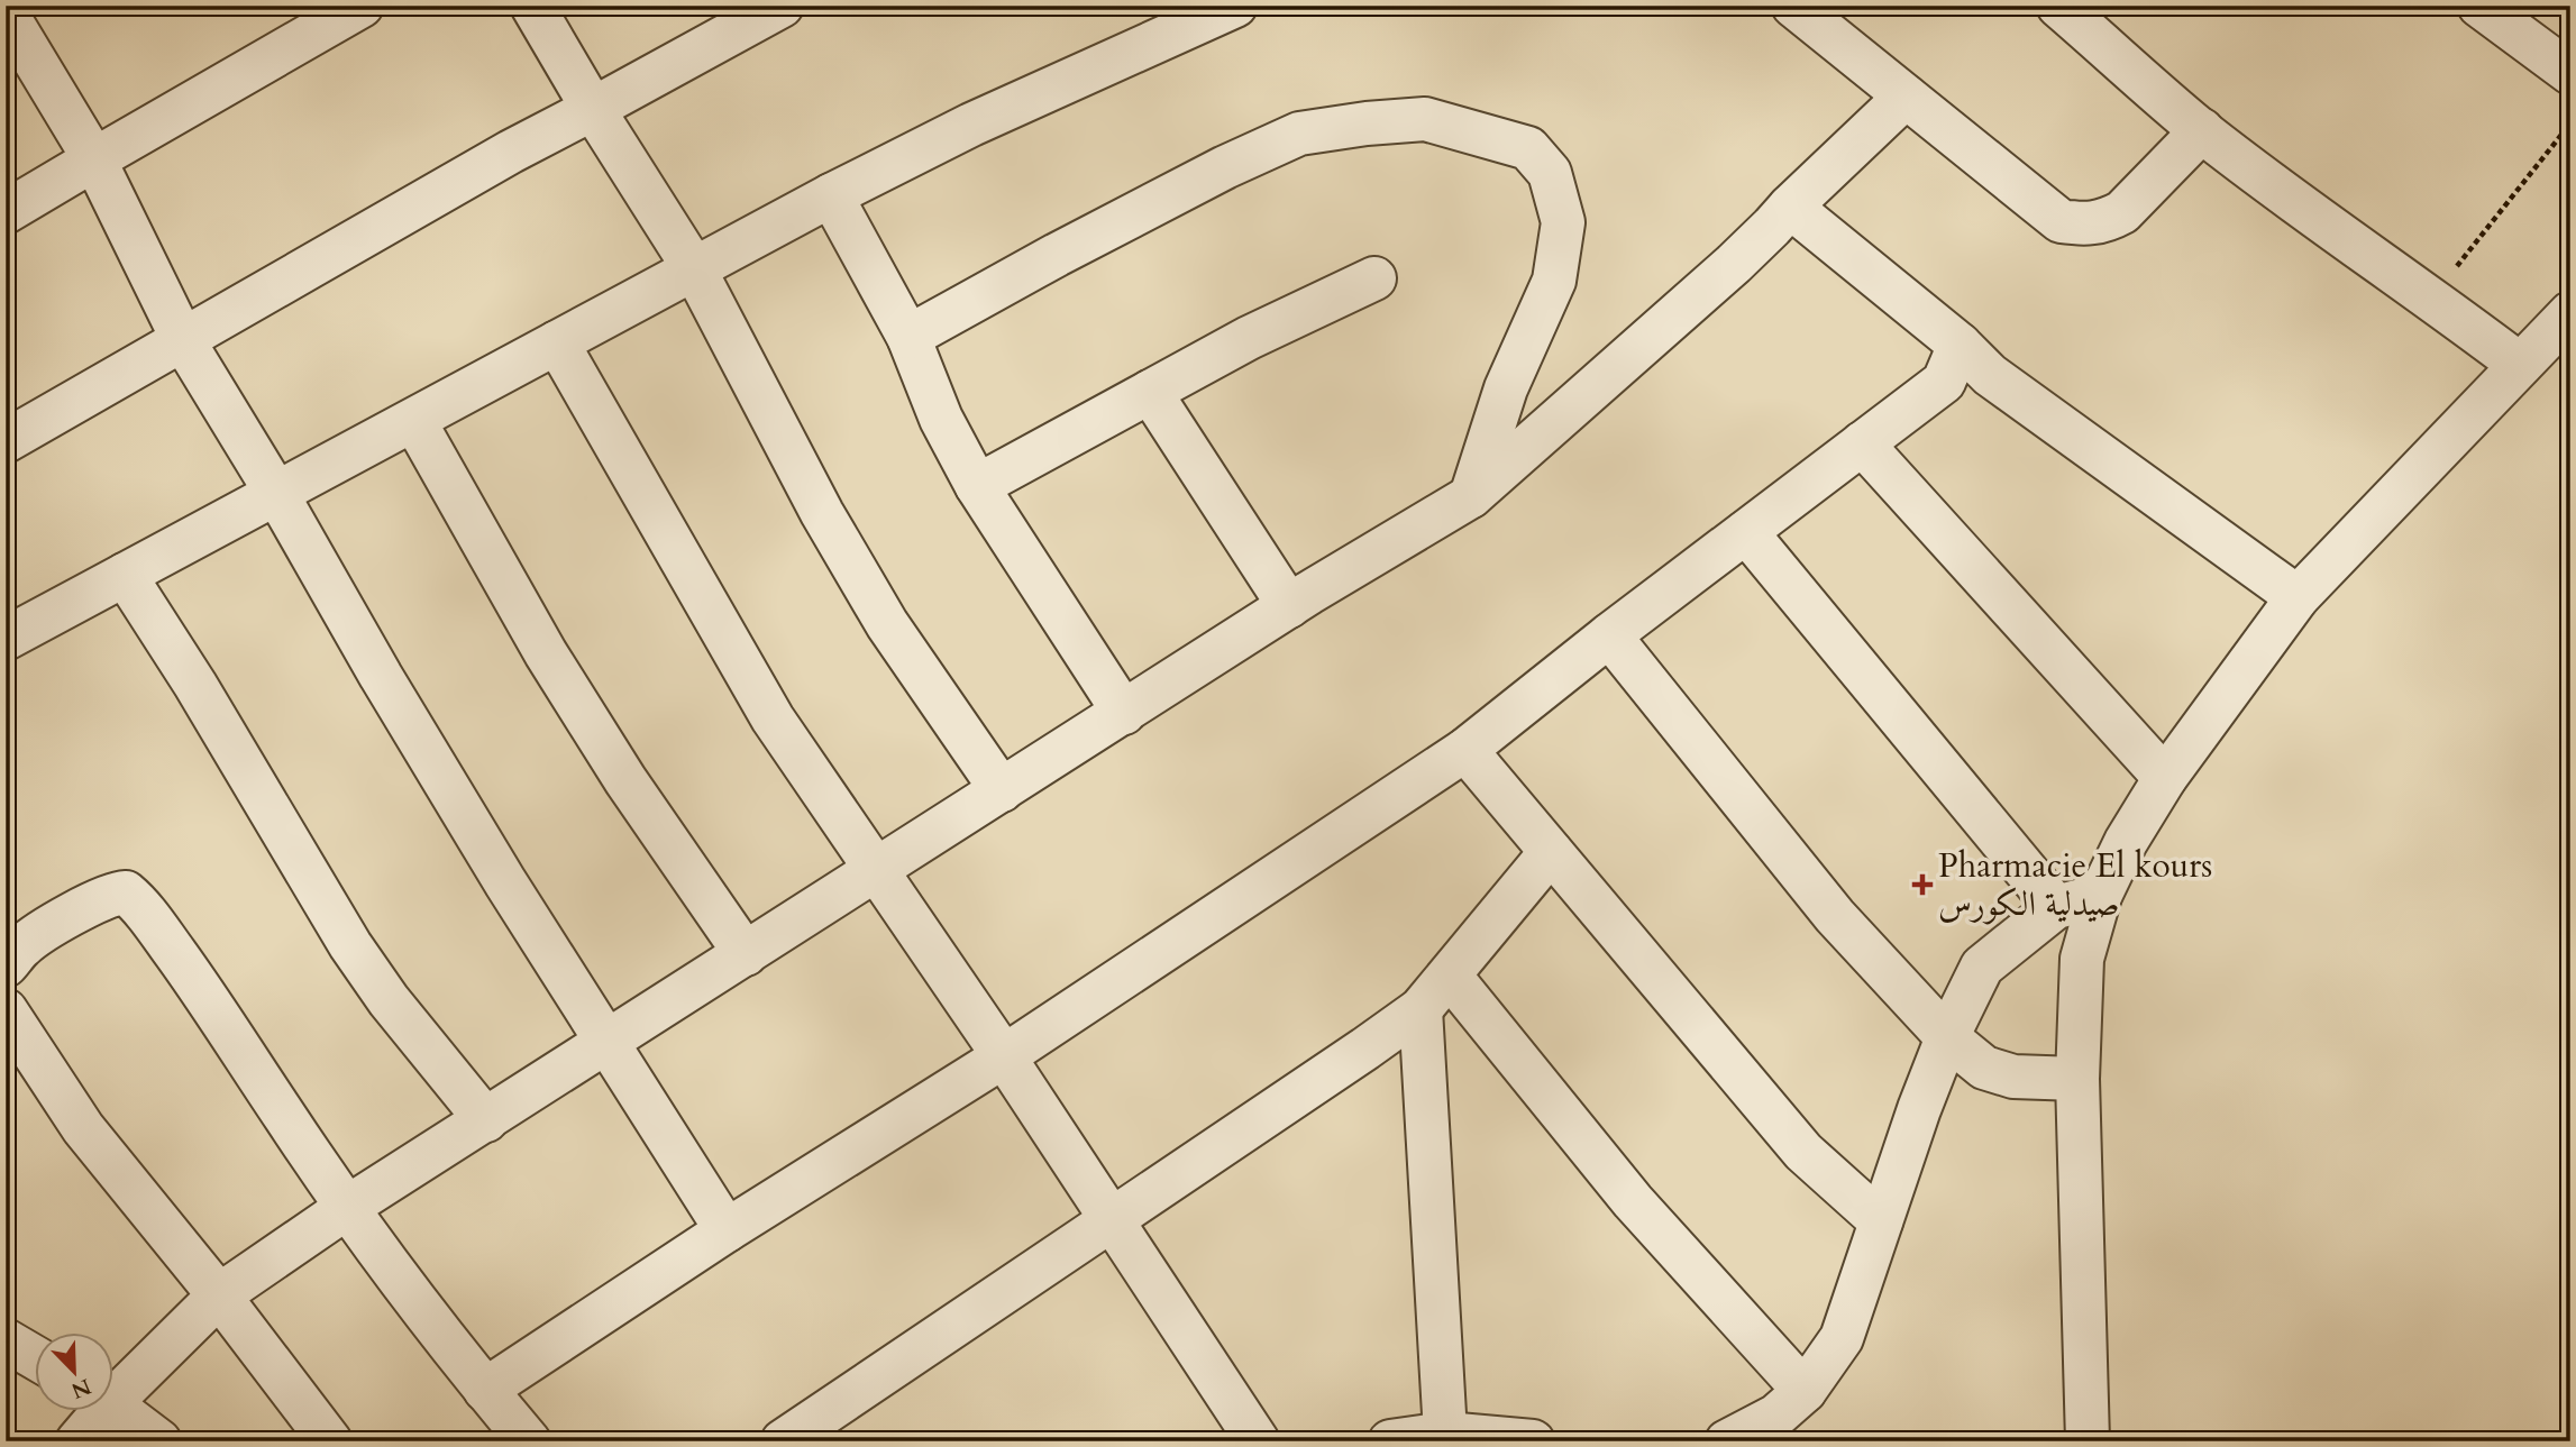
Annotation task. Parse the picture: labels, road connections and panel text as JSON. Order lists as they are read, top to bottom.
{
  "places": {
    "health": ["Pharmacie El kours صيدلية الكورس"]
  },
  "north": "bottom right"
}
